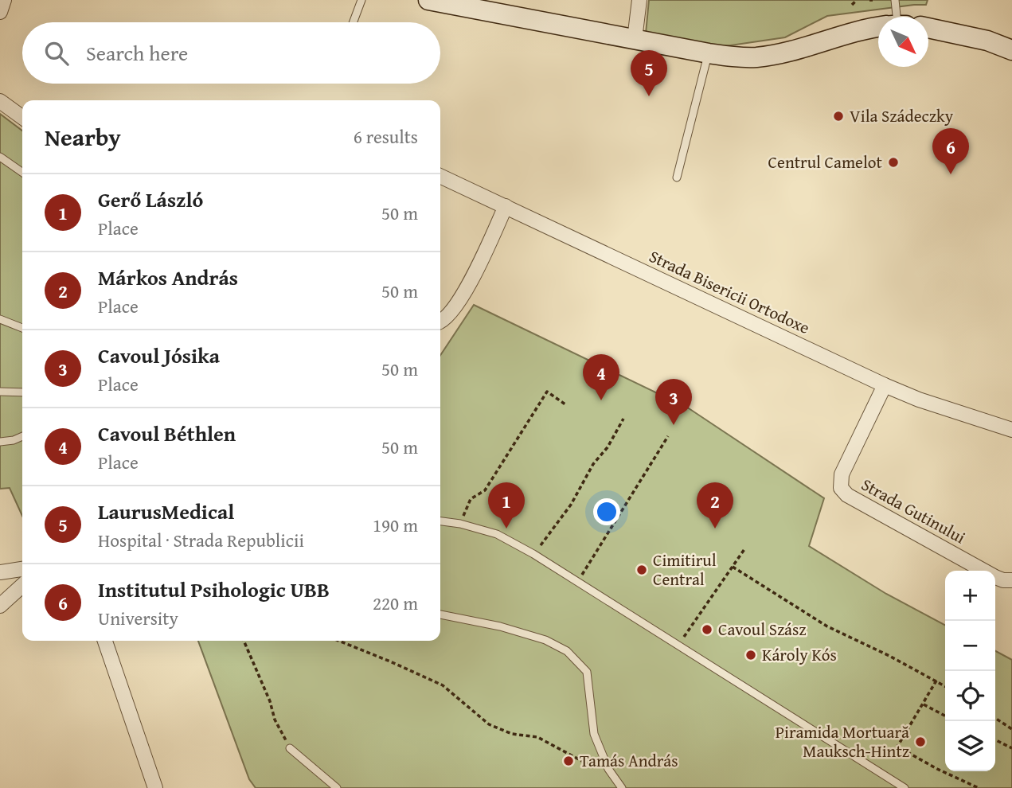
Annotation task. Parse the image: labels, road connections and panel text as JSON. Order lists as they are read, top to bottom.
{
  "streets": {
    "street": ["Strada Bisericii Ortodoxe", "Strada Gutinului"]
  },
  "crossings": [
    ["Strada Bisericii Ortodoxe", "Strada Gutinului"]
  ],
  "places": [
    "Vila Szádeczky",
    "Centrul Camelot",
    "Cimitirul Central",
    "Cavoul Szász",
    "Károly Kós",
    "Piramida Mortuară Mauksch-Hintz",
    "Tamás András"
  ],
  "north": "bottom right",
  "page": {
    "search": "Search here",
    "pins": [
      "5",
      "6",
      "4",
      "3",
      "1",
      "2"
    ],
    "heading": ["Nearby", "6 results"],
    "list": [
      {
        "mark": "1",
        "name": "Gerő László",
        "note": "Place",
        "value": "50 m"
      },
      {
        "mark": "2",
        "name": "Márkos András",
        "note": "Place",
        "value": "50 m"
      },
      {
        "mark": "3",
        "name": "Cavoul Jósika",
        "note": "Place",
        "value": "50 m"
      },
      {
        "mark": "4",
        "name": "Cavoul Béthlen",
        "note": "Place",
        "value": "50 m"
      },
      {
        "mark": "5",
        "name": "LaurusMedical",
        "note": "Hospital · Strada Republicii",
        "value": "190 m"
      },
      {
        "mark": "6",
        "name": "Institutul Psihologic UBB",
        "note": "University",
        "value": "220 m"
      }
    ],
    "map_buttons": ["+", "−"]
  }
}
